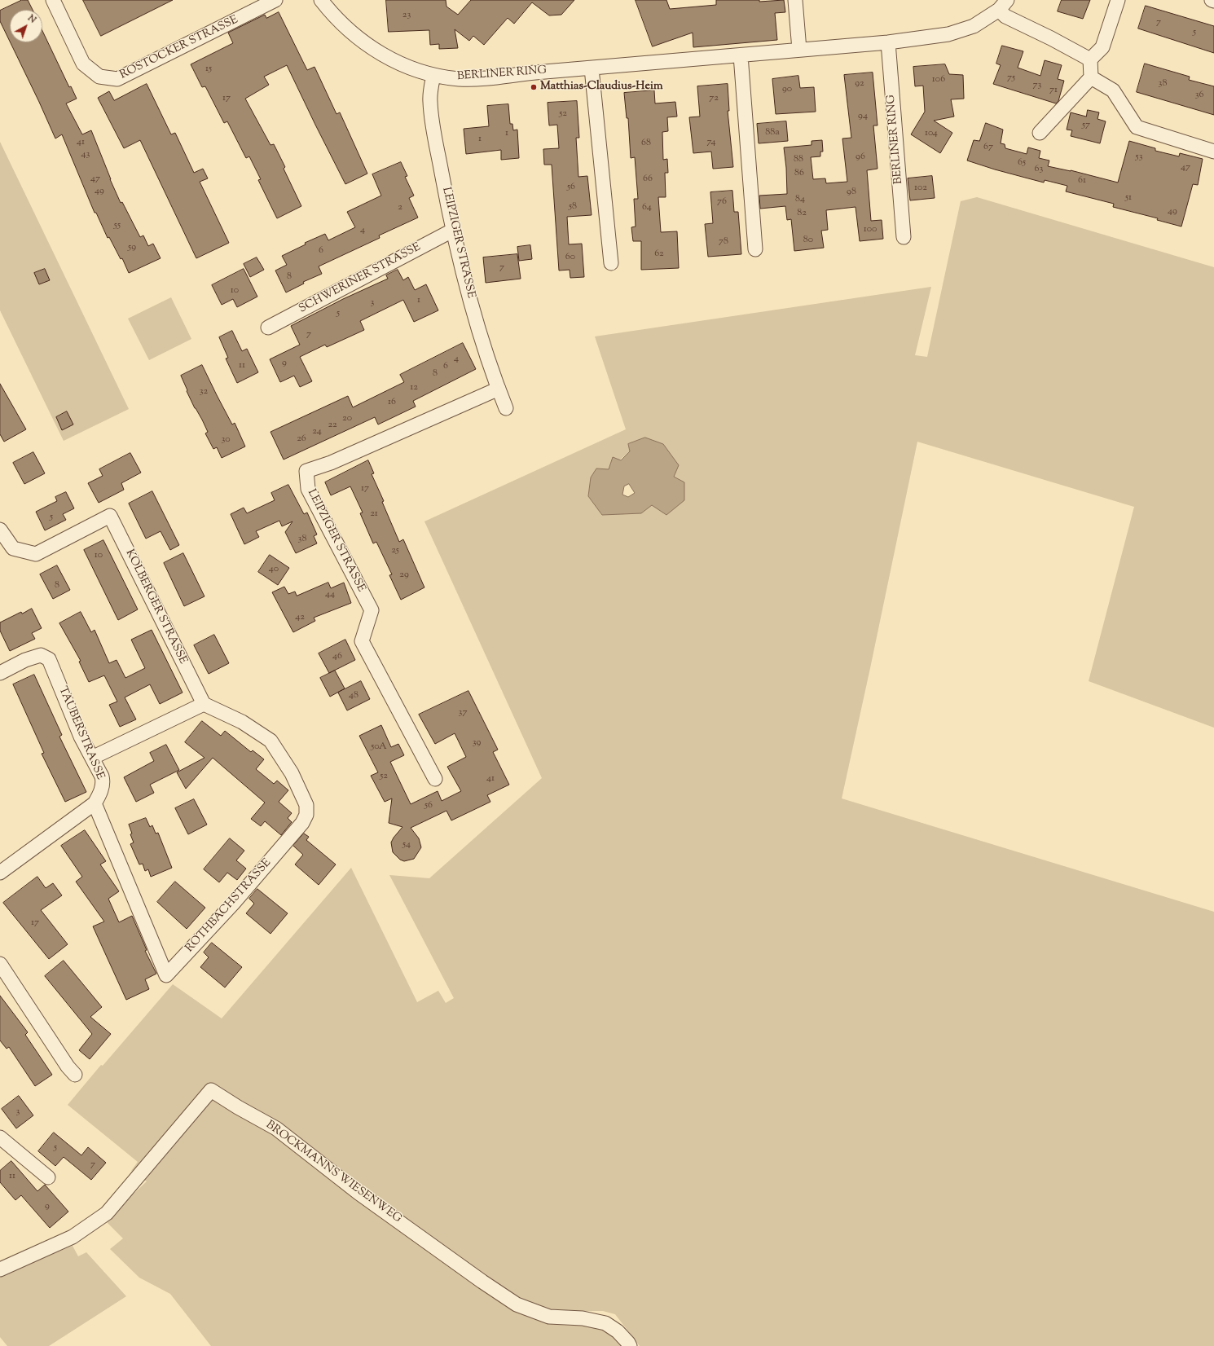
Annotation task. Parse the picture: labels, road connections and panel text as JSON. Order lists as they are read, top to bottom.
{
  "streets": {
    "street": [
      "ROSTOCKER STRASSE",
      "BERLINER RING",
      "LEIPZIGER STRASSE",
      "SCHWERINER STRASSE",
      "KOLBERGER STRASSE",
      "TAUBERSTRASSE",
      "ROTHBACHSTRASSE",
      "BROCKMANNS WIESENWEG"
    ]
  },
  "crossings": [
    ["BERLINER RING", "LEIPZIGER STRASSE"],
    ["LEIPZIGER STRASSE", "SCHWERINER STRASSE"],
    ["KOLBERGER STRASSE", "ROTHBACHSTRASSE"],
    ["TAUBERSTRASSE", "ROTHBACHSTRASSE"]
  ],
  "places": ["Matthias-Claudius-Heim"],
  "house_numbers": [
    "23",
    "7",
    "5",
    "15",
    "75",
    "106",
    "92",
    "38",
    "73",
    "90",
    "71",
    "36",
    "17",
    "72",
    "52",
    "94",
    "57",
    "88a",
    "1",
    "104",
    "1",
    "41",
    "74",
    "68",
    "67",
    "43",
    "96",
    "53",
    "88",
    "65",
    "47",
    "63",
    "86",
    "47",
    "66",
    "61",
    "56",
    "102",
    "49",
    "98",
    "51",
    "84",
    "76",
    "58",
    "2",
    "64",
    "49",
    "82",
    "55",
    "100",
    "4",
    "80",
    "78",
    "59",
    "6",
    "62",
    "60",
    "7",
    "8",
    "10",
    "1",
    "3",
    "5",
    "7",
    "4",
    "9",
    "11",
    "6",
    "8",
    "12",
    "32",
    "16",
    "20",
    "22",
    "24",
    "26",
    "30",
    "17",
    "21",
    "5",
    "38",
    "25",
    "10",
    "40",
    "29",
    "8",
    "44",
    "42",
    "46",
    "48",
    "37",
    "39",
    "50A",
    "52",
    "41",
    "56",
    "54",
    "17",
    "3",
    "5",
    "7",
    "11",
    "9"
  ],
  "north": "top right"
}
